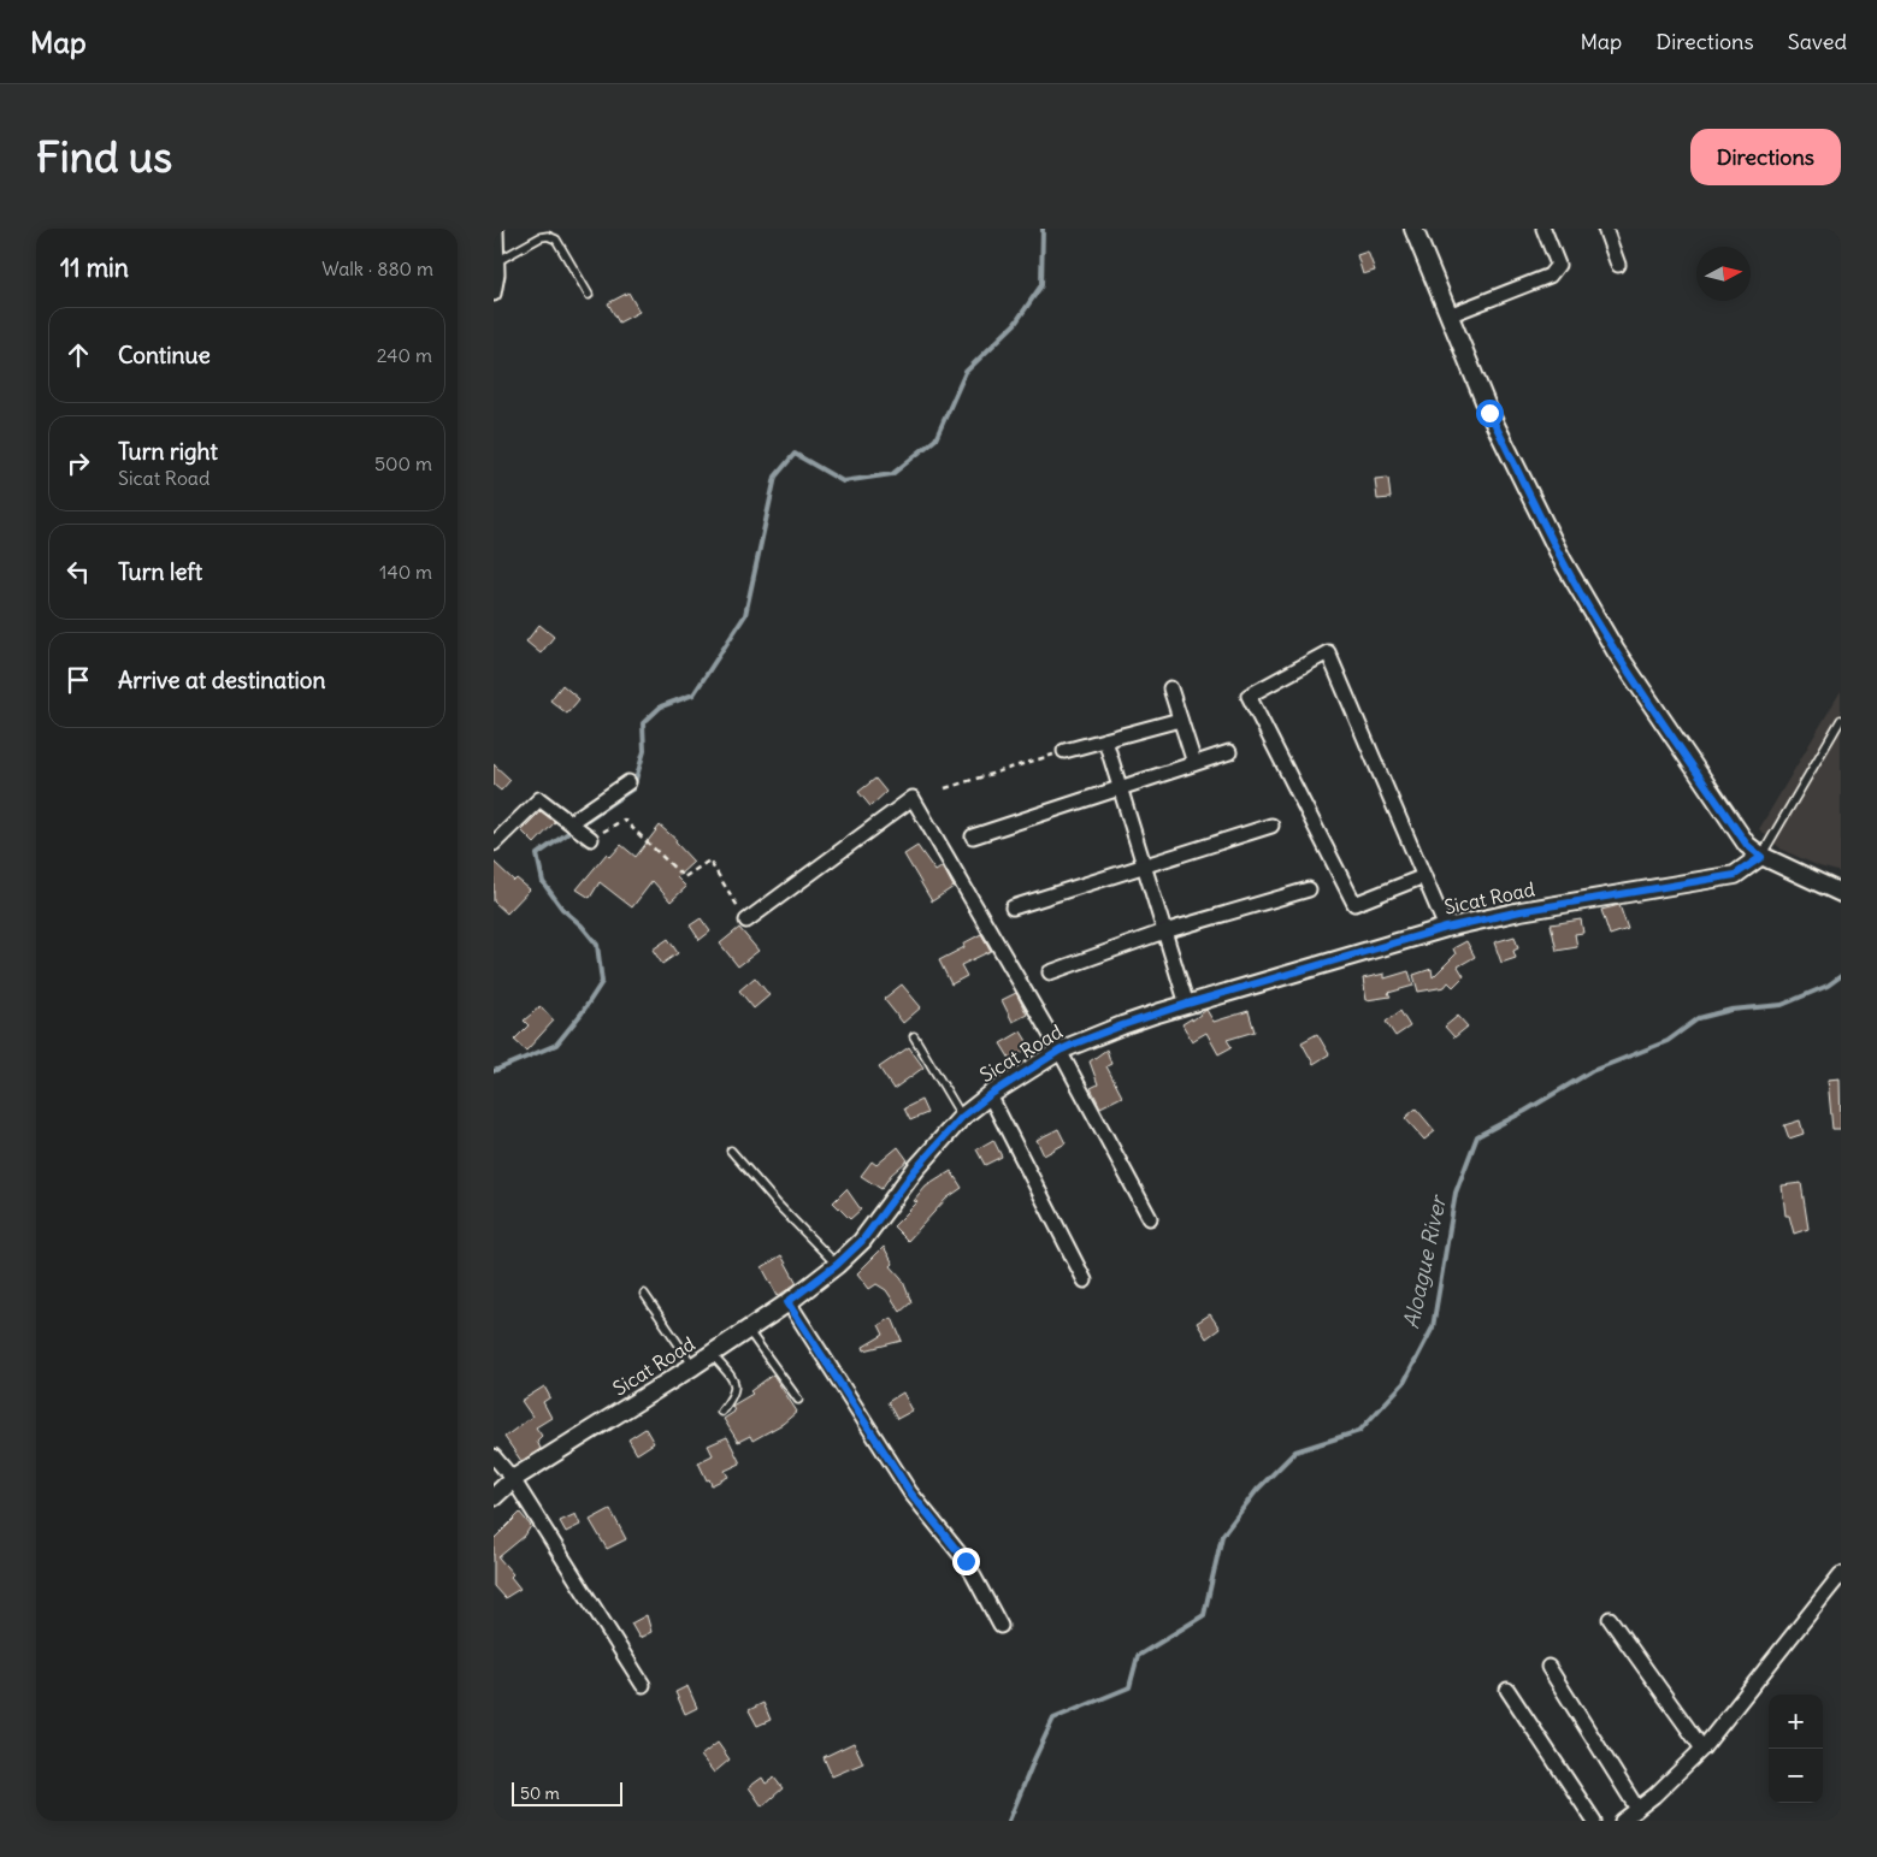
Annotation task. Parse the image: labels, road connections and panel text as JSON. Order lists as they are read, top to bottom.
{
  "streets": {
    "street": ["Sicat Road"]
  },
  "water": ["Aloague River"],
  "scale_bar": "50 m",
  "north": "right",
  "page": {
    "header": "Map",
    "nav": ["Map", "Directions", "Saved"],
    "buttons": "Directions",
    "title": "Find us",
    "heading": ["11 min", "Walk · 880 m"],
    "list": [
      ["Continue", "240 m"],
      ["Turn right", "Sicat Road", "500 m"],
      ["Turn left", "140 m"],
      "Arrive at destination"
    ],
    "map_buttons": ["+", "−"],
    "scale": "50 m"
  }
}
